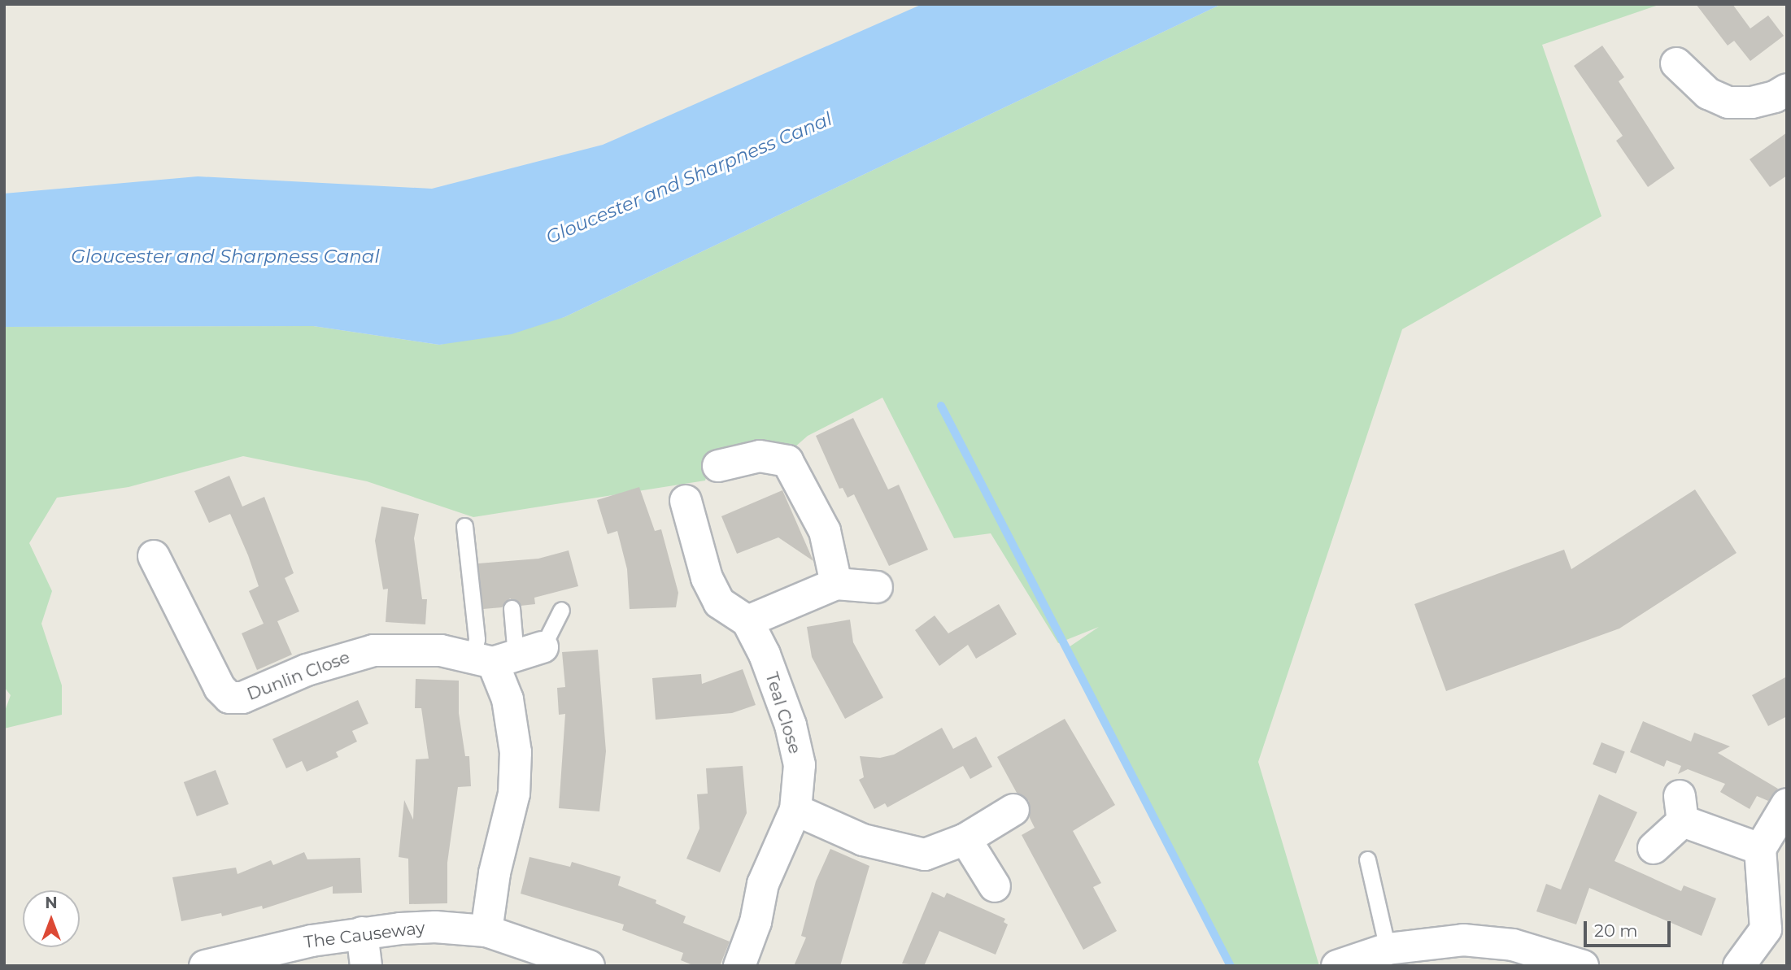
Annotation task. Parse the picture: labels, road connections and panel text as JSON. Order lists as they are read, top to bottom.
{
  "streets": {
    "street": ["Dunlin Close", "Teal Close", "The Causeway"]
  },
  "water": ["Gloucester and Sharpness Canal"],
  "scale_bar": "20 m",
  "north": "top"
}
